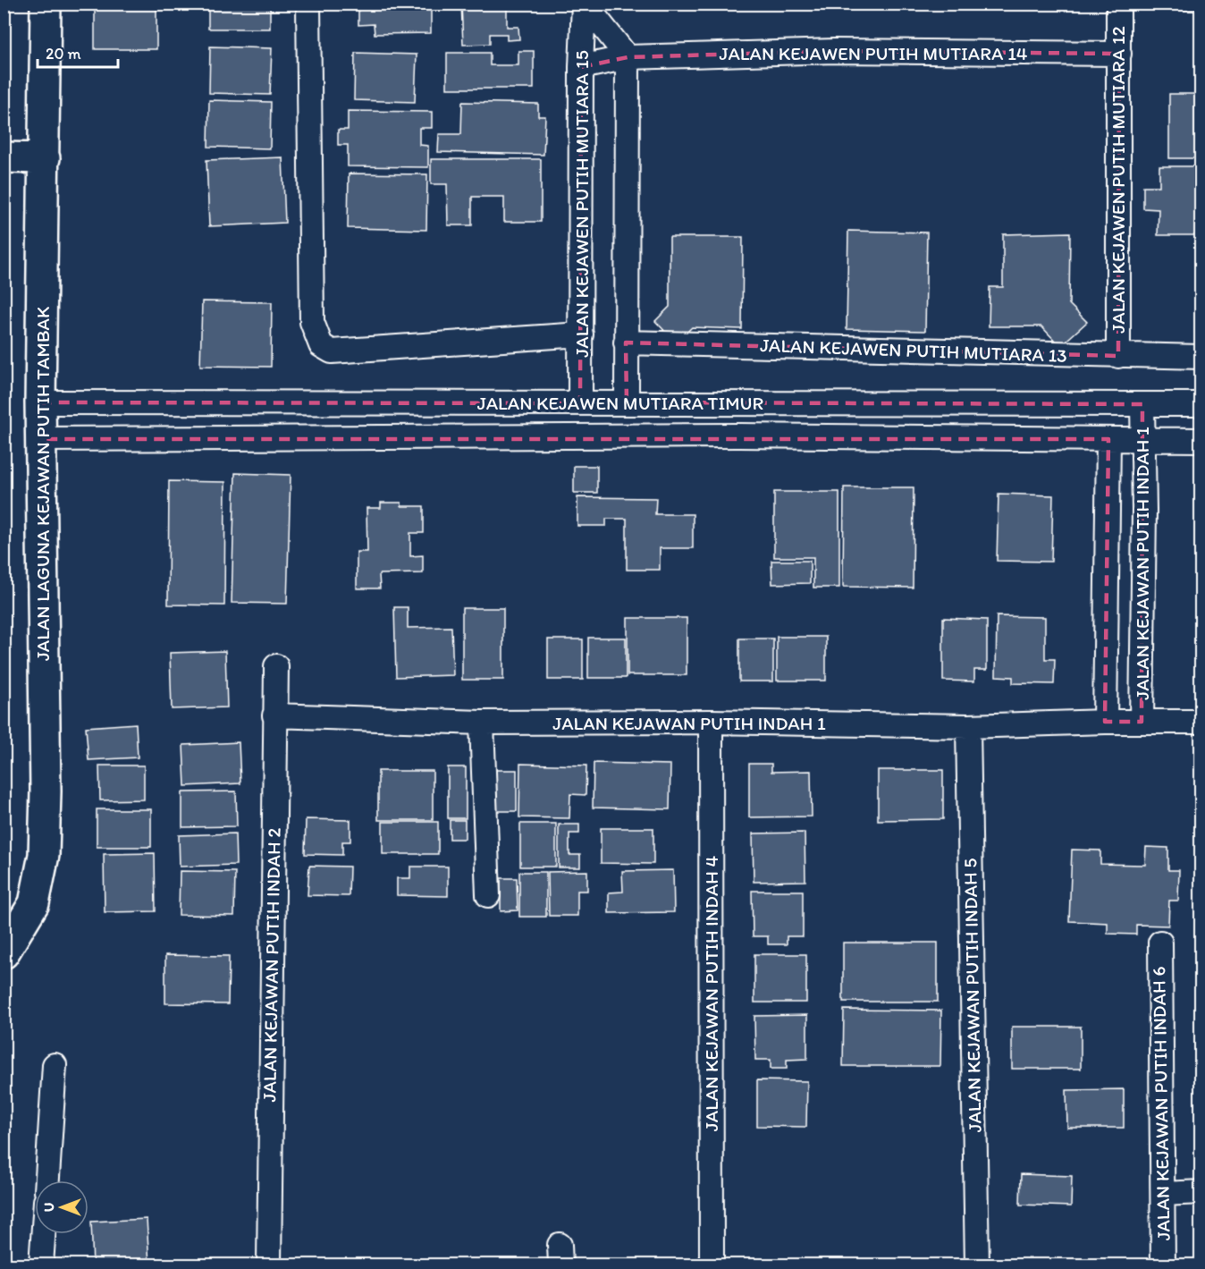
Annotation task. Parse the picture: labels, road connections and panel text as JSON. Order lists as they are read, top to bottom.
{
  "streets": {
    "street": [
      "JALAN KEJAWEN PUTIH MUTIARA 14",
      "JALAN KEJAWEN PUTIH MUTIARA 12",
      "JALAN KEJAWEN PUTIH MUTIARA 15",
      "JALAN KEJAWEN PUTIH MUTIARA 13",
      "JALAN KEJAWEN MUTIARA TIMUR",
      "JALAN LAGUNA KEJAWAN PUTIH TAMBAK",
      "JALAN KEJAWAN PUTIH INDAH 1",
      "JALAN KEJAWAN PUTIH INDAH 2",
      "JALAN KEJAWAN PUTIH INDAH 4",
      "JALAN KEJAWAN PUTIH INDAH 5",
      "JALAN KEJAWAN PUTIH INDAH 6"
    ]
  },
  "crossings": [
    ["JALAN KEJAWEN PUTIH MUTIARA 14", "JALAN KEJAWEN PUTIH MUTIARA 12"],
    ["JALAN KEJAWEN PUTIH MUTIARA 14", "JALAN KEJAWEN PUTIH MUTIARA 15"],
    ["JALAN KEJAWEN PUTIH MUTIARA 12", "JALAN KEJAWEN PUTIH MUTIARA 13"],
    ["JALAN KEJAWEN PUTIH MUTIARA 15", "JALAN KEJAWEN MUTIARA TIMUR"],
    ["JALAN KEJAWEN MUTIARA TIMUR", "JALAN LAGUNA KEJAWAN PUTIH TAMBAK"],
    ["JALAN KEJAWEN MUTIARA TIMUR", "JALAN KEJAWAN PUTIH INDAH 1"],
    ["JALAN KEJAWAN PUTIH INDAH 1", "JALAN KEJAWAN PUTIH INDAH 2"],
    ["JALAN KEJAWAN PUTIH INDAH 1", "JALAN KEJAWAN PUTIH INDAH 4"],
    ["JALAN KEJAWAN PUTIH INDAH 1", "JALAN KEJAWAN PUTIH INDAH 5"]
  ],
  "scale_bar": "20 m",
  "north": "left"
}
